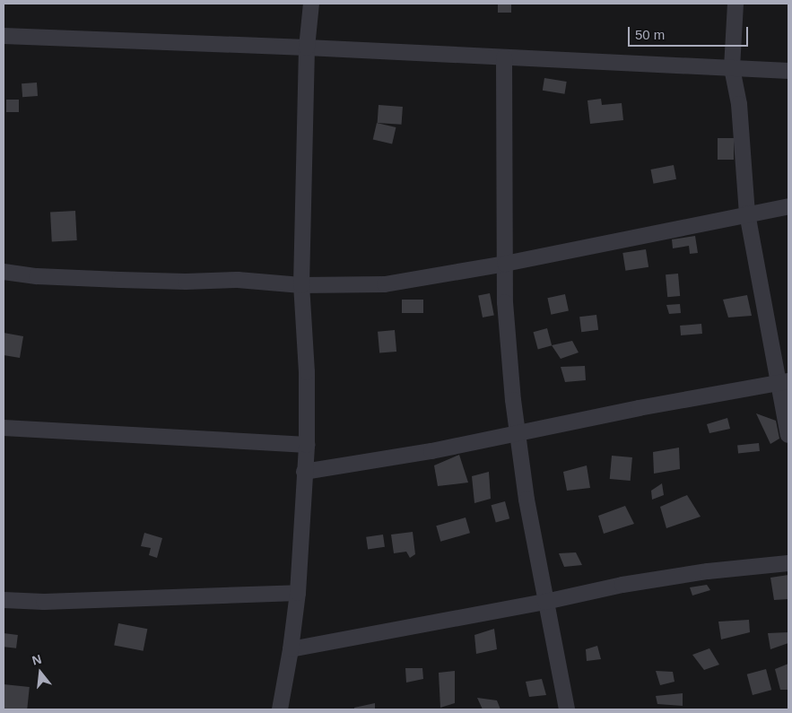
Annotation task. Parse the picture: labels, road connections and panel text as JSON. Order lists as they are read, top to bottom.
{
  "scale_bar": "50 m",
  "north": "top"
}
